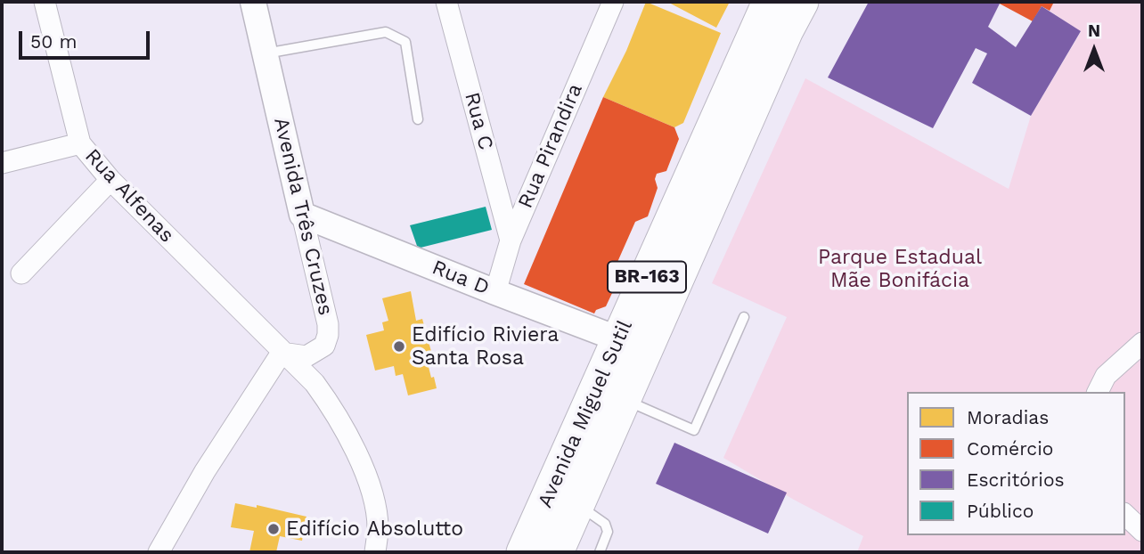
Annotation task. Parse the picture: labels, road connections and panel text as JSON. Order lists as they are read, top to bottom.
{
  "streets": {
    "highway": ["BR-163", "Avenida Miguel Sutil"],
    "street": [
      "Rua C",
      "Rua Pirandira",
      "Rua Alfenas",
      "Avenida Três Cruzes",
      "Rua D"
    ]
  },
  "crossings": [
    ["Rua C", "Rua Pirandira"],
    ["Rua Pirandira", "Rua D"],
    ["Rua Alfenas", "Avenida Três Cruzes"],
    ["Avenida Três Cruzes", "Rua D"],
    ["Rua D", "Avenida Miguel Sutil"]
  ],
  "parks": ["Parque Estadual Mãe Bonifácia"],
  "places": ["Edifício Riviera Santa Rosa", "Edifício Absolutto"],
  "legend": [
    "Moradias",
    "Comércio",
    "Escritórios",
    "Público"
  ],
  "scale_bar": "50 m",
  "north": "top"
}
